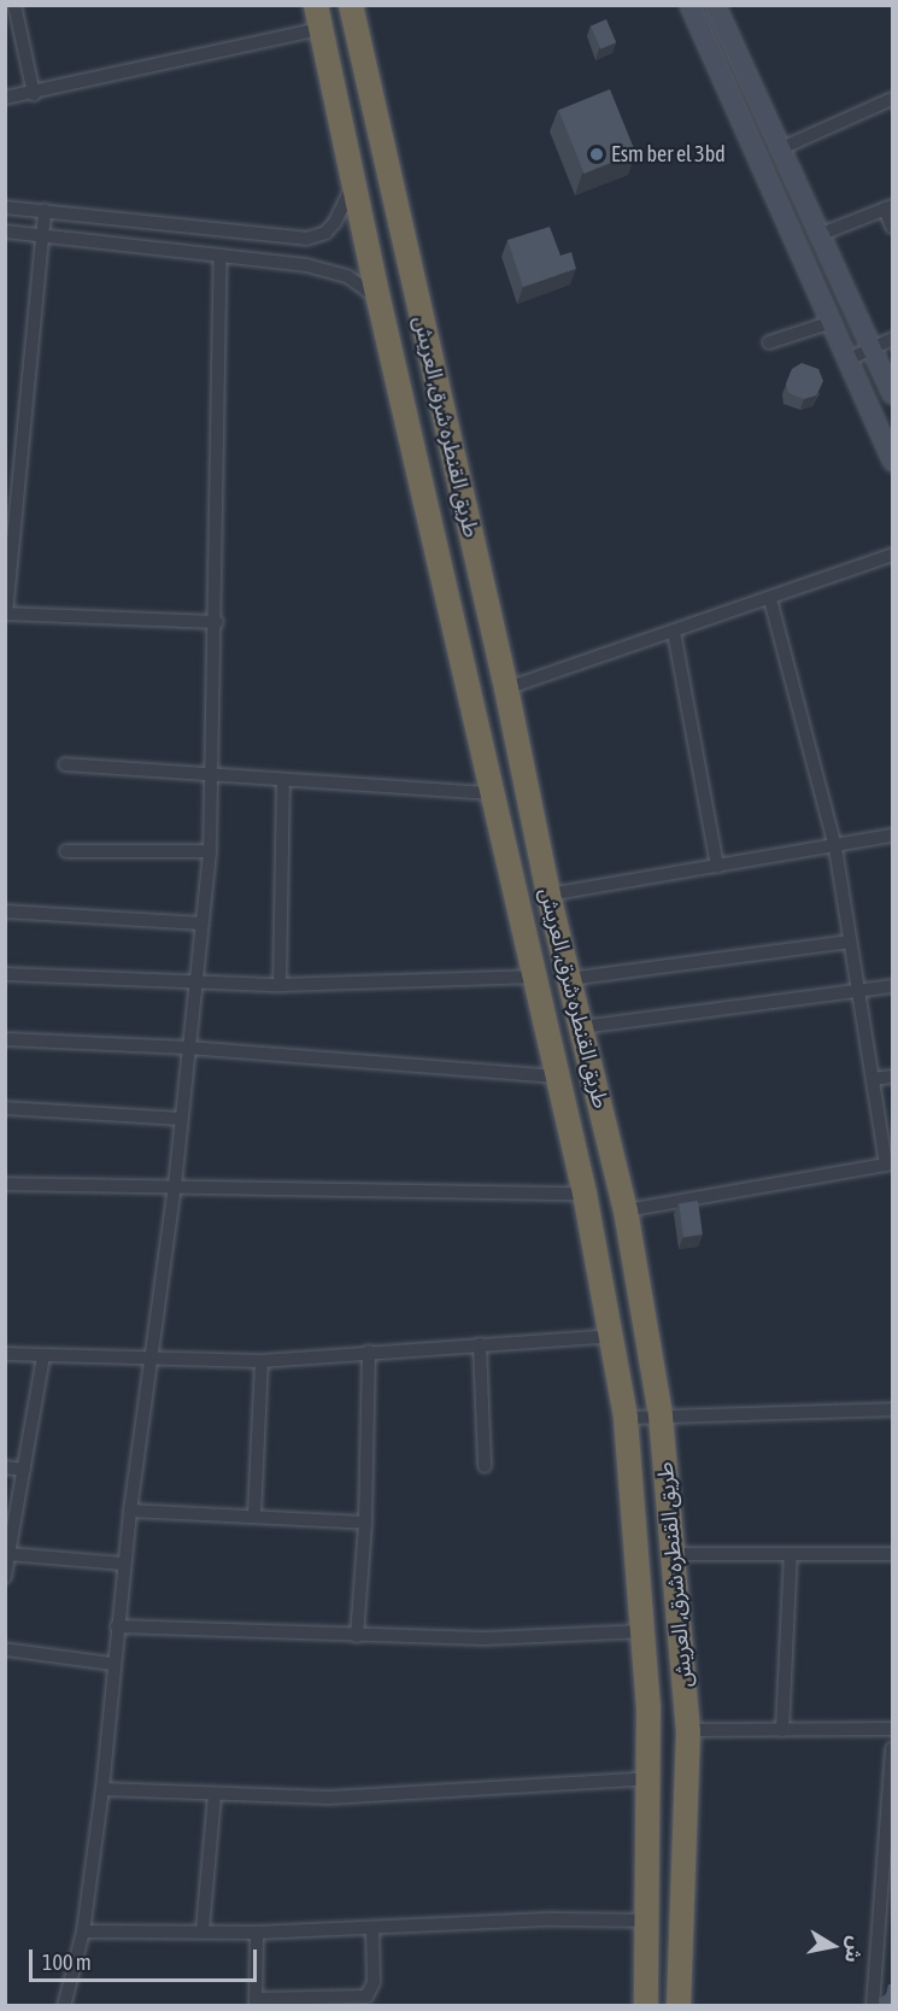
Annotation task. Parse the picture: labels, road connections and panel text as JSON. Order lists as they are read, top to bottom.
{
  "streets": {
    "highway": ["طريق القنطره شرق, العريش"]
  },
  "places": ["Esm ber el 3bd"],
  "scale_bar": "100 m",
  "north": "right"
}
